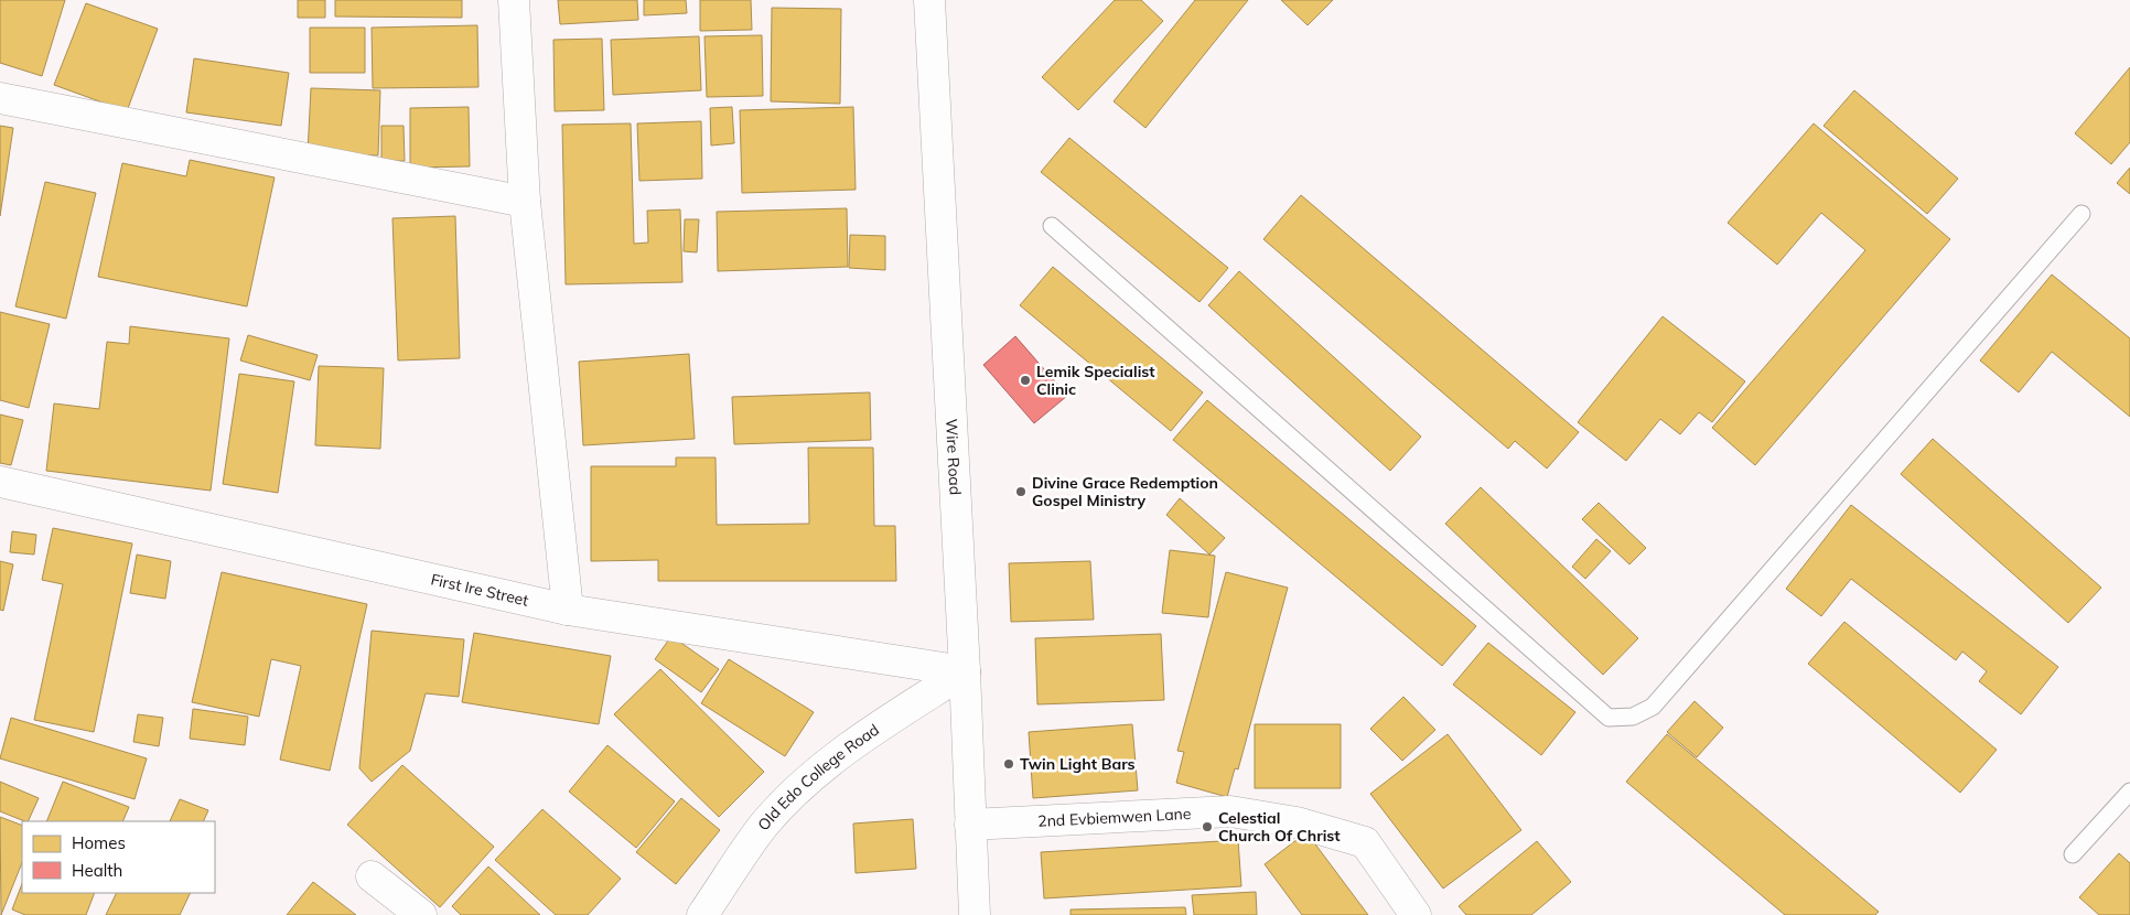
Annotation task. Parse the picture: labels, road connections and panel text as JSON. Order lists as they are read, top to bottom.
{
  "streets": {
    "street": [
      "Wire Road",
      "First Ire Street",
      "Old Edo College Road",
      "2nd Evbiemwen Lane"
    ]
  },
  "crossings": [
    ["Wire Road", "First Ire Street"],
    ["Wire Road", "Old Edo College Road"],
    ["Wire Road", "2nd Evbiemwen Lane"],
    ["First Ire Street", "Old Edo College Road"]
  ],
  "places": [
    "Lemik Specialist Clinic",
    "Divine Grace Redemption Gospel Ministry",
    "Twin Light Bars",
    "Celestial Church Of Christ"
  ],
  "legend": ["Homes", "Health"]
}
